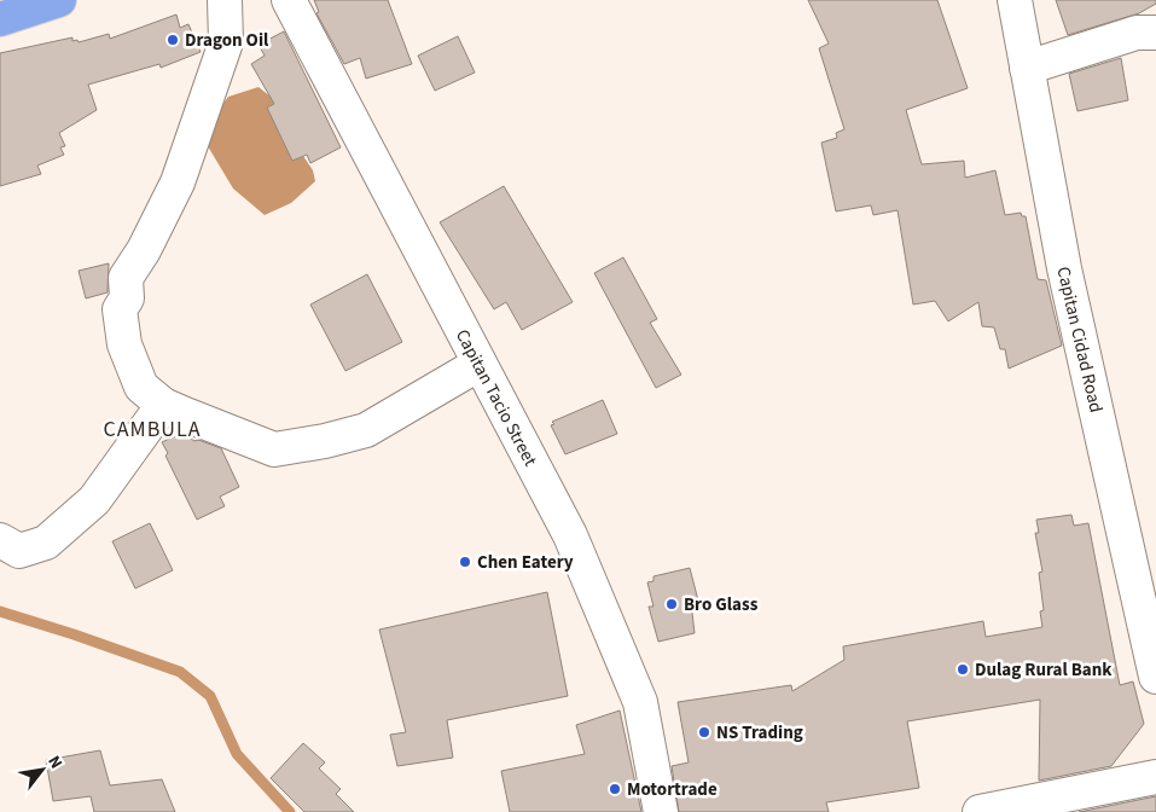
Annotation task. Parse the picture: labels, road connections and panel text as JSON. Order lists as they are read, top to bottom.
{
  "streets": {
    "street": ["Capitan Cidad Road", "Capitan Tacio Street"]
  },
  "districts": ["CAMBULA"],
  "places": [
    "Dragon Oil",
    "Chen Eatery",
    "Bro Glass",
    "Dulag Rural Bank",
    "NS Trading",
    "Motortrade"
  ],
  "north": "top right"
}
